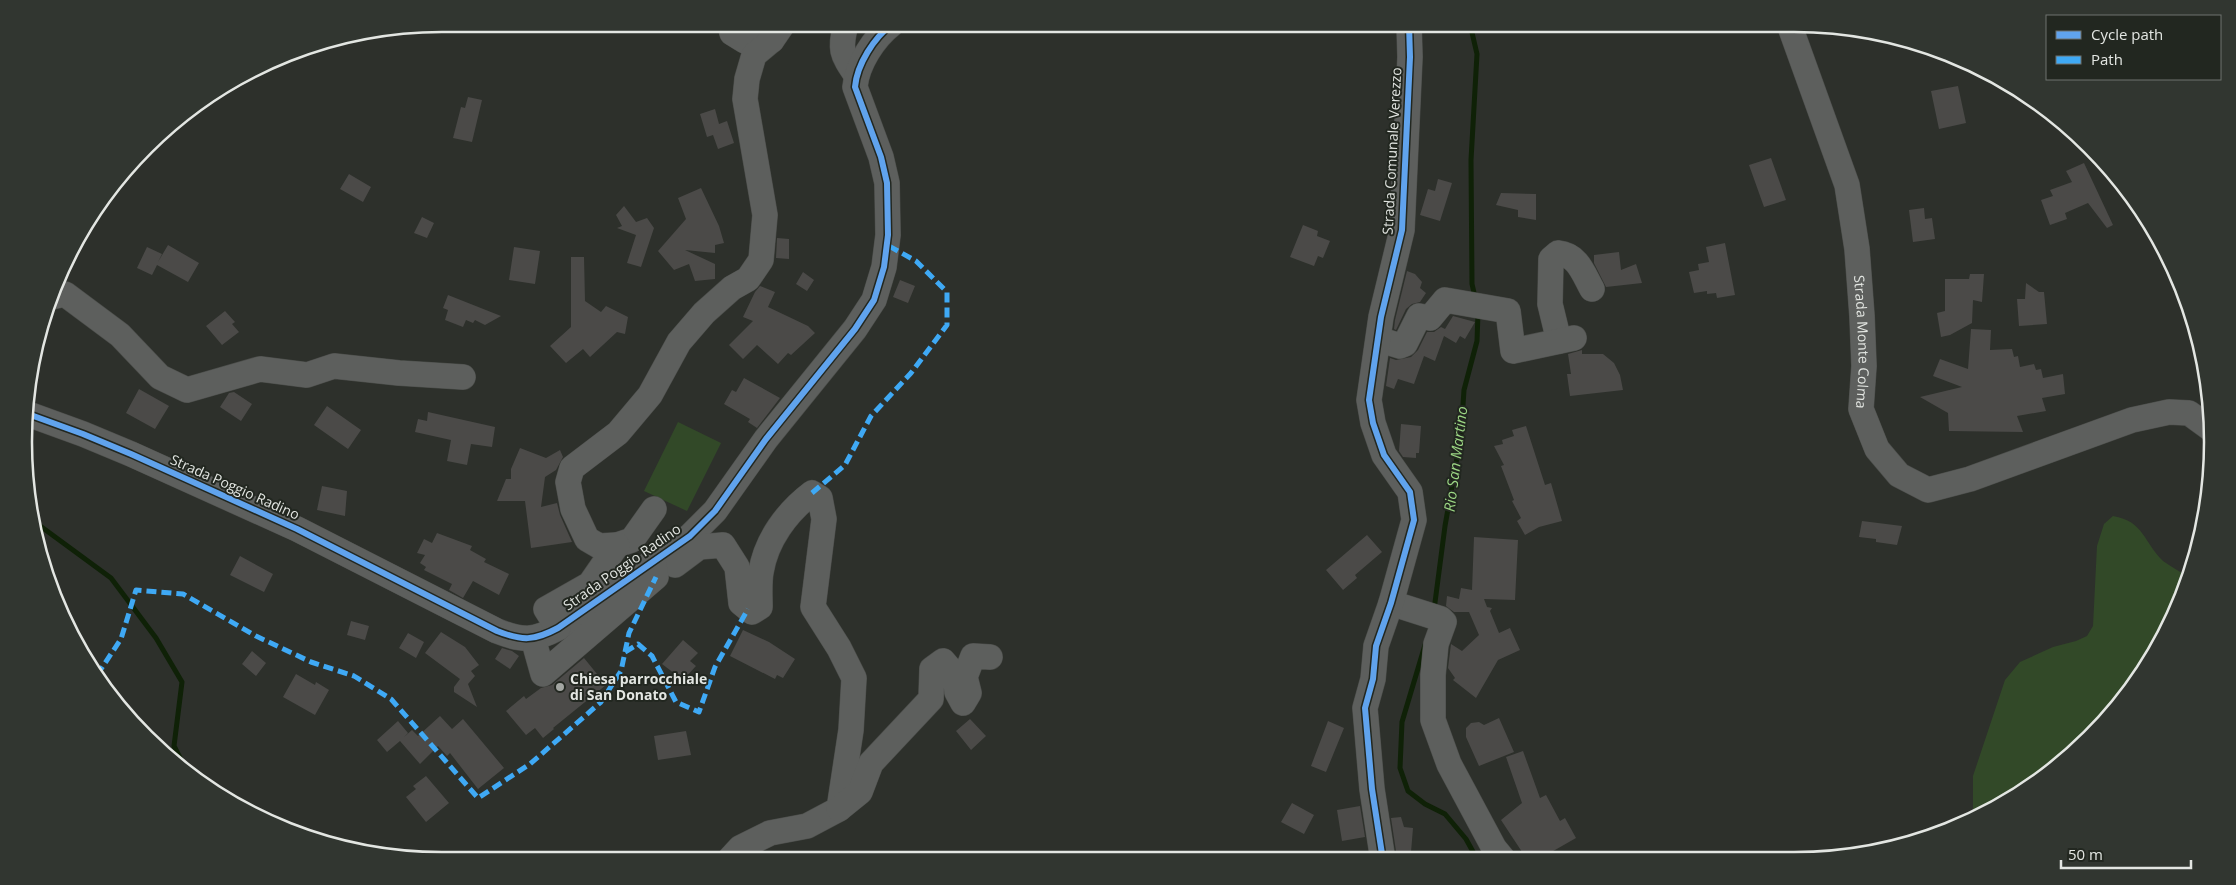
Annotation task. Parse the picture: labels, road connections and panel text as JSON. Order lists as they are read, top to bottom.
{
  "streets": {
    "street": ["Strada Comunale Verezzo", "Strada Monte Colma", "Strada Poggio Radino"]
  },
  "water": ["Rio San Martino"],
  "places": ["Chiesa parrocchiale di San Donato"],
  "legend": ["Cycle path", "Path"],
  "scale_bar": "50 m"
}
